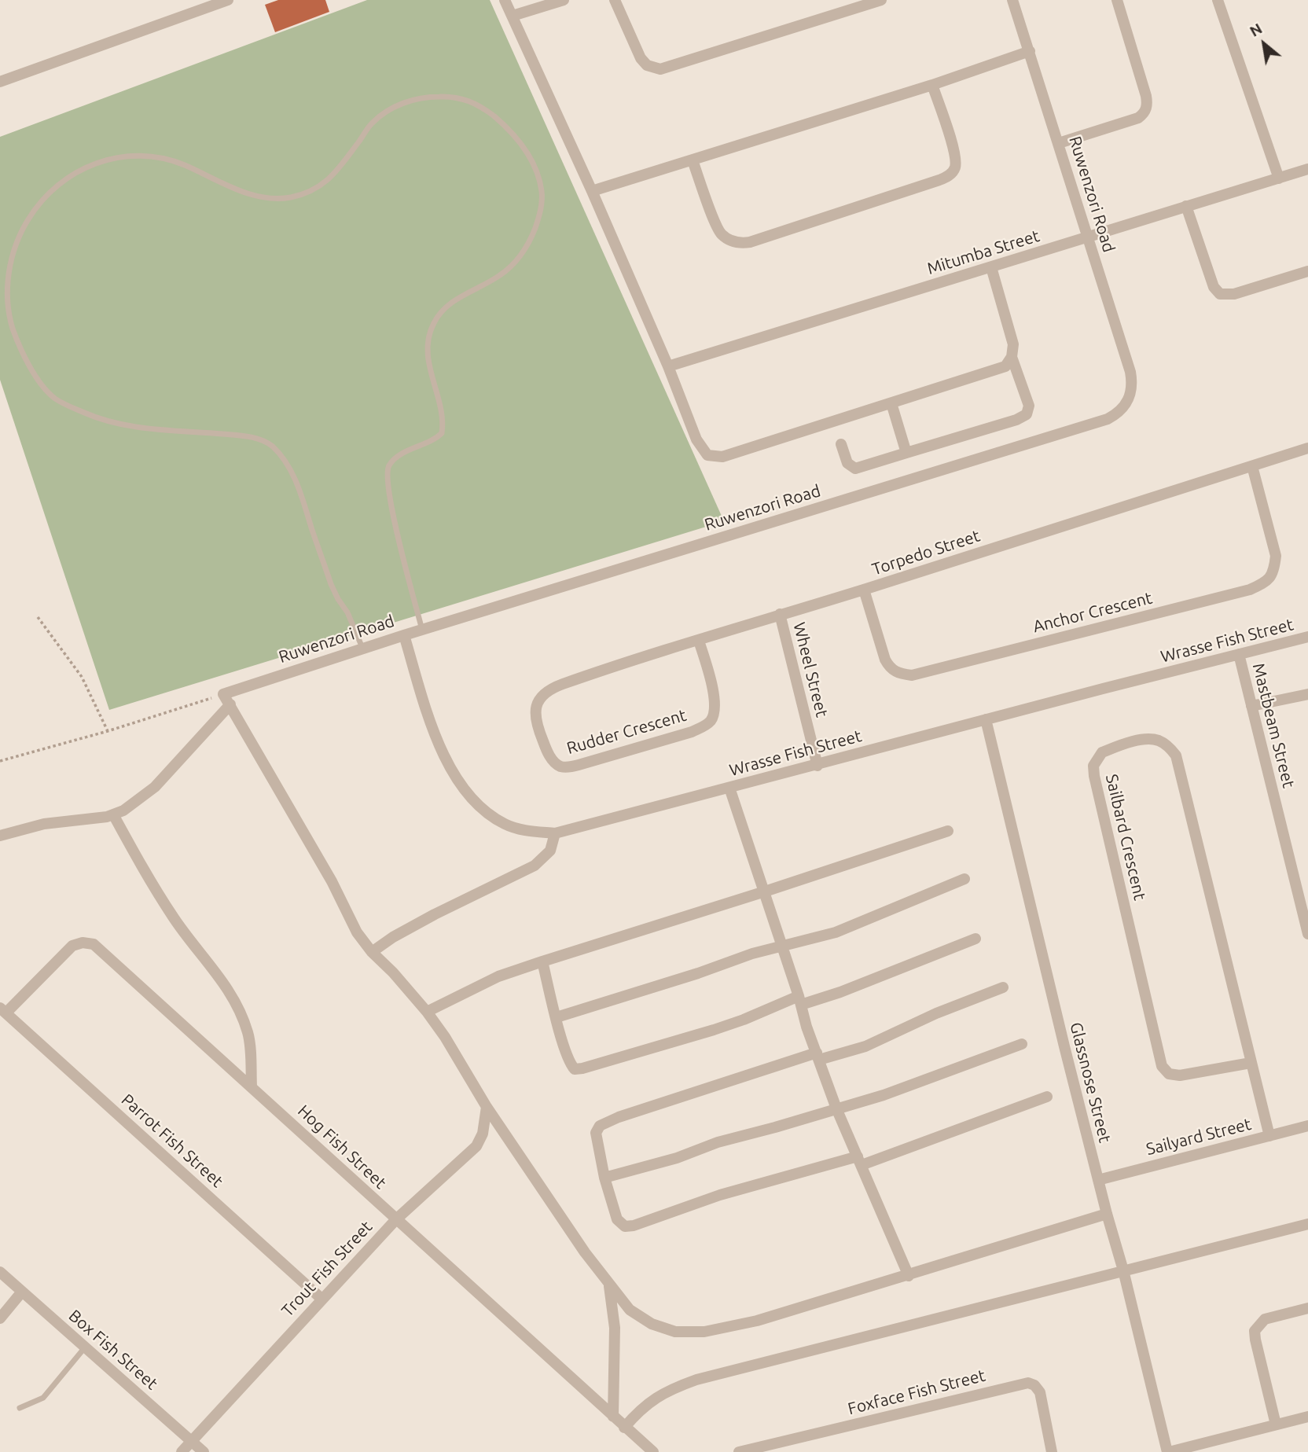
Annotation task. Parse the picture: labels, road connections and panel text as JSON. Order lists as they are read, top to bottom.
{
  "streets": {
    "street": [
      "Ruwenzori Road",
      "Mitumba Street",
      "Torpedo Street",
      "Anchor Crescent",
      "Wrasse Fish Street",
      "Wheel Street",
      "Mastbeam Street",
      "Rudder Crescent",
      "Sailbard Crescent",
      "Glassnose Street",
      "Sailyard Street",
      "Parrot Fish Street",
      "Hog Fish Street",
      "Trout Fish Street",
      "Box Fish Street",
      "Foxface Fish Street"
    ]
  },
  "crossings": [
    ["Ruwenzori Road", "Mitumba Street"],
    ["Ruwenzori Road", "Wrasse Fish Street"],
    ["Torpedo Street", "Anchor Crescent"],
    ["Torpedo Street", "Wheel Street"],
    ["Torpedo Street", "Rudder Crescent"],
    ["Wrasse Fish Street", "Wheel Street"],
    ["Wrasse Fish Street", "Mastbeam Street"],
    ["Wrasse Fish Street", "Glassnose Street"],
    ["Sailbard Crescent", "Sailyard Street"],
    ["Glassnose Street", "Sailyard Street"],
    ["Parrot Fish Street", "Hog Fish Street"],
    ["Parrot Fish Street", "Trout Fish Street"],
    ["Hog Fish Street", "Trout Fish Street"],
    ["Trout Fish Street", "Box Fish Street"]
  ],
  "north": "top left"
}
